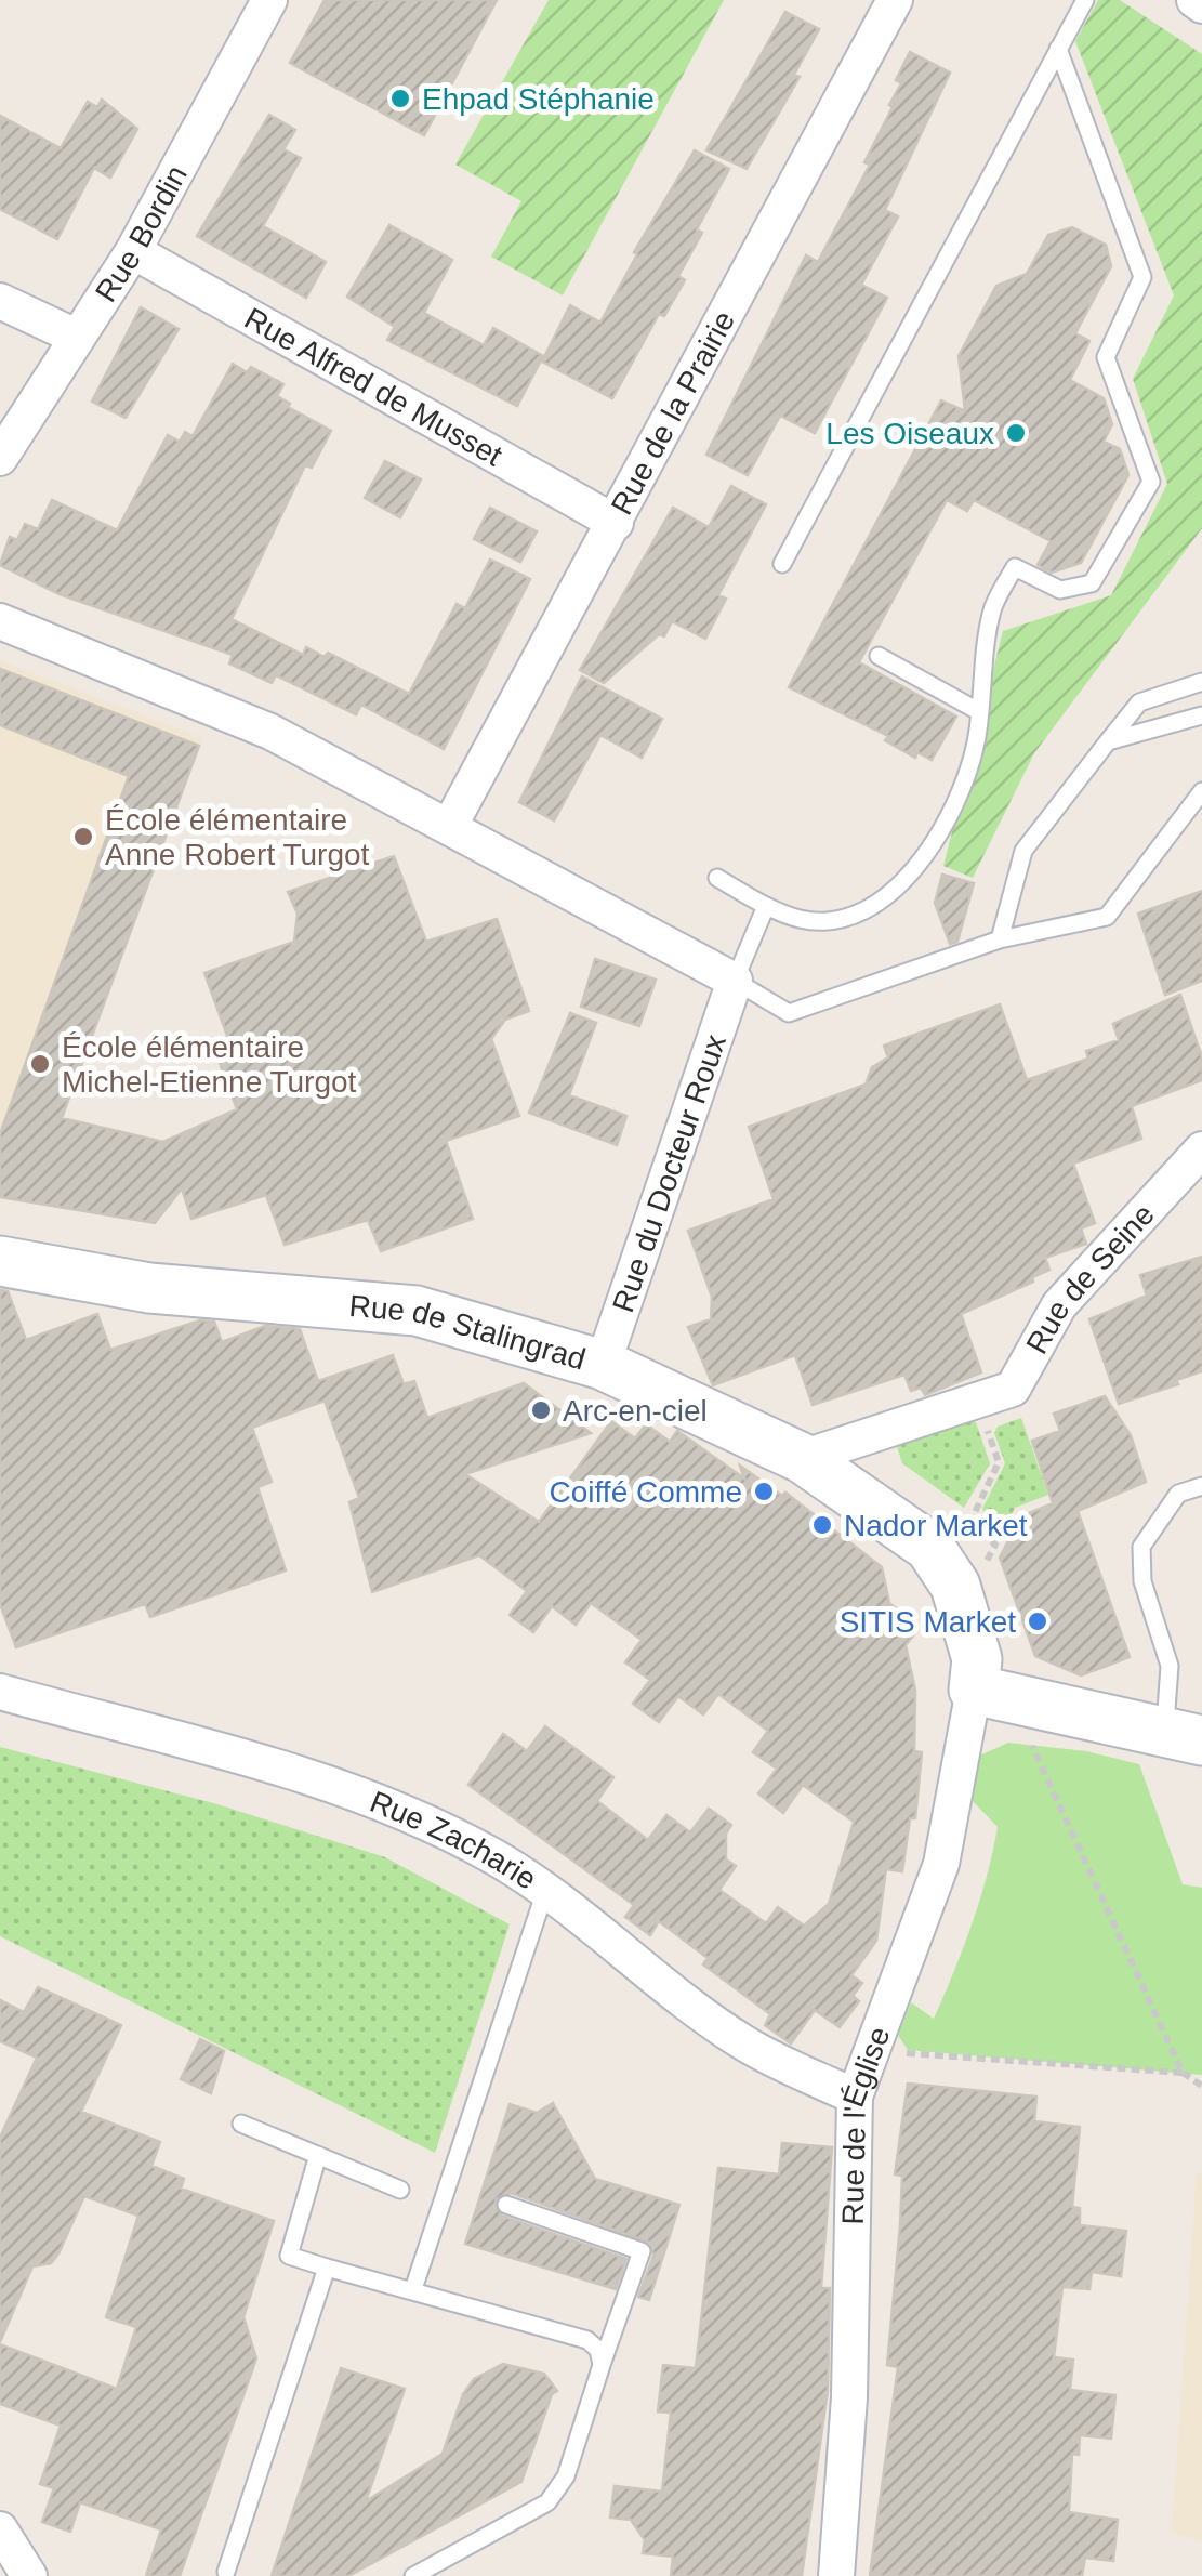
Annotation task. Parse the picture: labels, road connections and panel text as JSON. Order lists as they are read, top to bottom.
{
  "streets": {
    "main road": ["Rue de Stalingrad"],
    "street": [
      "Rue Bordin",
      "Rue Alfred de Musset",
      "Rue de la Prairie",
      "Rue du Docteur Roux",
      "Rue de Seine",
      "Rue Zacharie",
      "Rue de l'Église"
    ]
  },
  "crossings": [
    ["Rue Bordin", "Rue Alfred de Musset"],
    ["Rue Alfred de Musset", "Rue de la Prairie"],
    ["Rue du Docteur Roux", "Rue de Stalingrad"],
    ["Rue de Seine", "Rue de Stalingrad"],
    ["Rue de Stalingrad", "Rue de l'Église"],
    ["Rue Zacharie", "Rue de l'Église"]
  ],
  "places": [
    "Ehpad Stéphanie",
    "Les Oiseaux",
    "École élémentaire Anne Robert Turgot",
    "École élémentaire Michel-Etienne Turgot",
    "Arc-en-ciel",
    "Coiffé Comme",
    "Nador Market",
    "SITIS Market"
  ]
}
